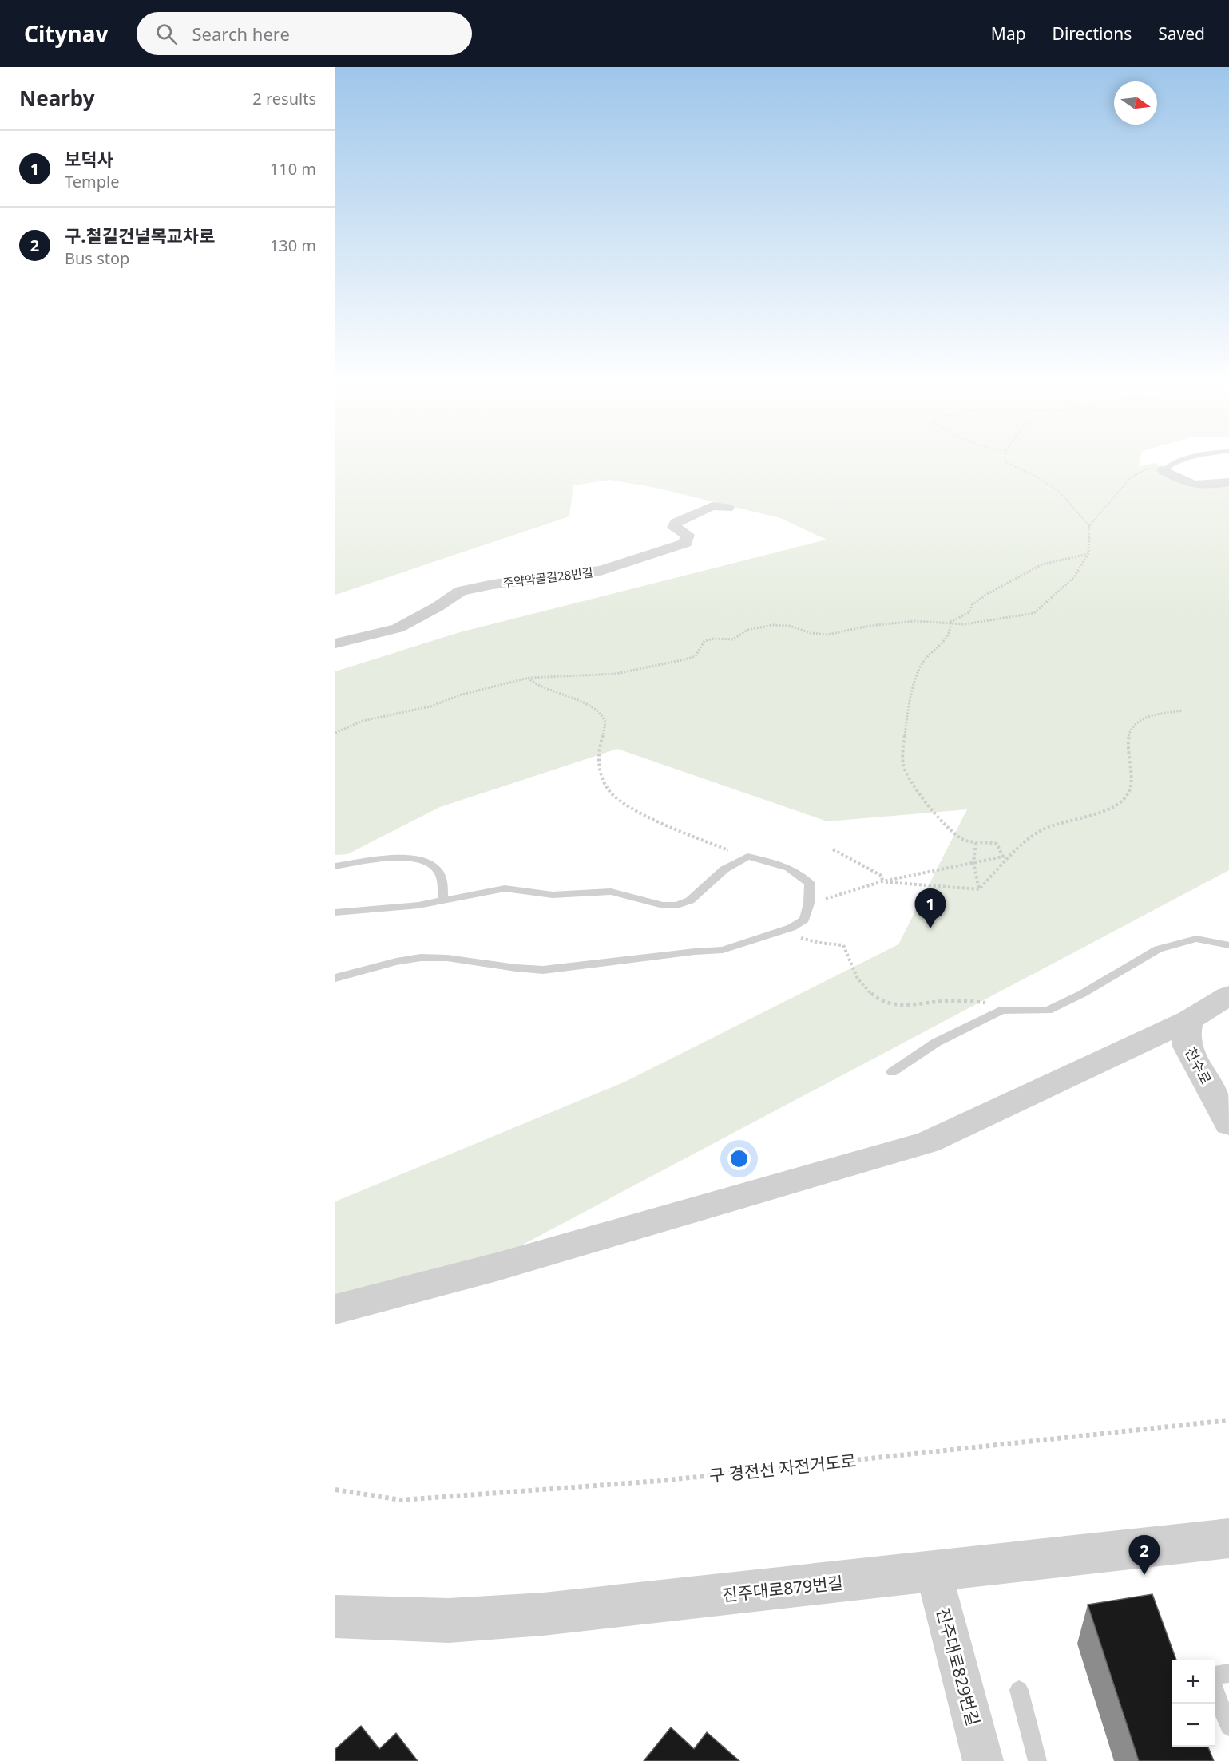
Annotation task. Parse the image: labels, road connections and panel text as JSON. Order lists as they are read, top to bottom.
{
  "streets": {
    "street": [
      "주약약골길28번길",
      "천수로",
      "진주대로879번길",
      "진주대로829번길"
    ],
    "path": ["구 경전선 자전거도로"]
  },
  "crossings": [
    ["진주대로879번길", "진주대로829번길"]
  ],
  "north": "right",
  "page": {
    "header": "Citynav",
    "search": "Search here",
    "nav": ["Map", "Directions", "Saved"],
    "heading": ["Nearby", "2 results"],
    "list": [
      {
        "mark": "1",
        "name": "보덕사",
        "note": "Temple",
        "value": "110 m"
      },
      {
        "mark": "2",
        "name": "구.철길건널목교차로",
        "note": "Bus stop",
        "value": "130 m"
      }
    ],
    "pins": ["1", "2"],
    "map_buttons": ["+", "−"]
  }
}
